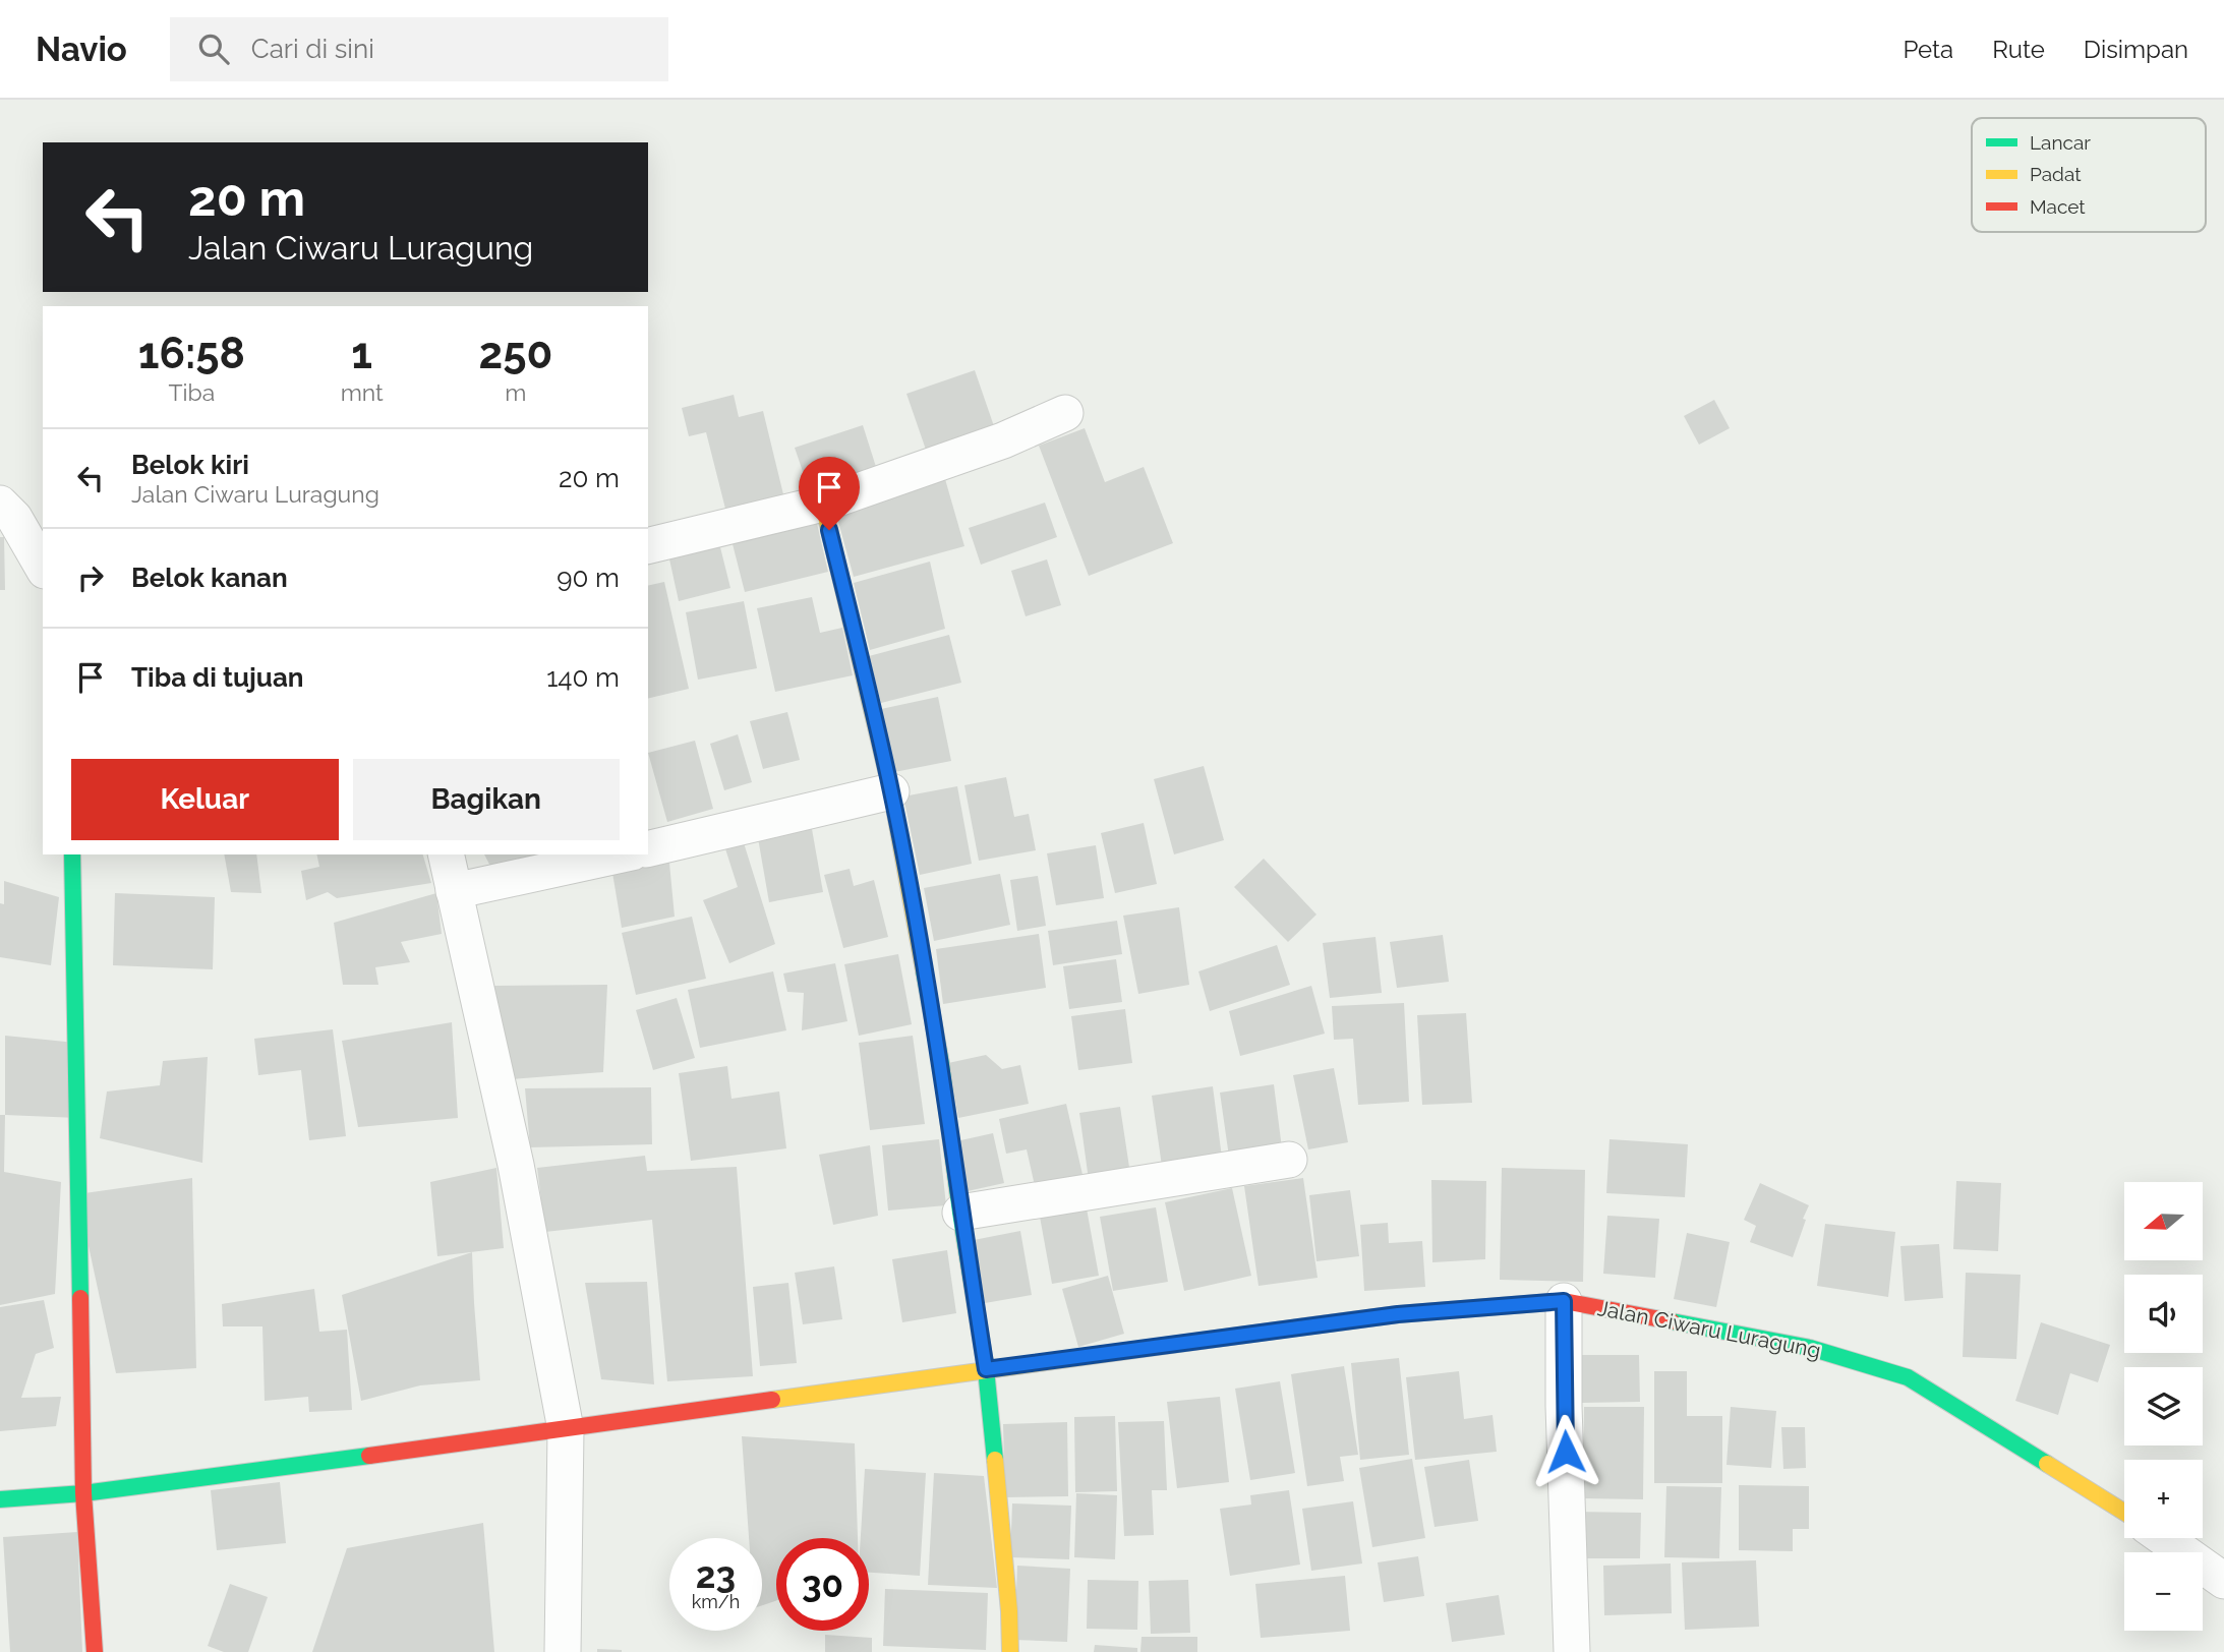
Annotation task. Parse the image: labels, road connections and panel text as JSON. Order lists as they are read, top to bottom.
{
  "streets": {
    "street": ["Jalan Ciwaru Luragung"]
  },
  "legend": ["Lancar", "Padat", "Macet"],
  "north": "left",
  "page": {
    "header": "Navio",
    "search": "Cari di sini",
    "nav": ["Peta", "Rute", "Disimpan"],
    "turn": ["20 m", "Jalan Ciwaru Luragung"],
    "eta": [
      "16:58",
      "Tiba",
      "1",
      "mnt",
      "250",
      "m"
    ],
    "list": [
      {
        "name": "Belok kiri",
        "note": "Jalan Ciwaru Luragung",
        "value": "20 m"
      },
      {
        "name": "Belok kanan",
        "value": "90 m"
      },
      {
        "name": "Tiba di tujuan",
        "value": "140 m"
      }
    ],
    "buttons": ["Keluar", "Bagikan"],
    "map_buttons": ["+", "−"],
    "speed": "23 km/h",
    "limit": "30"
  }
}
